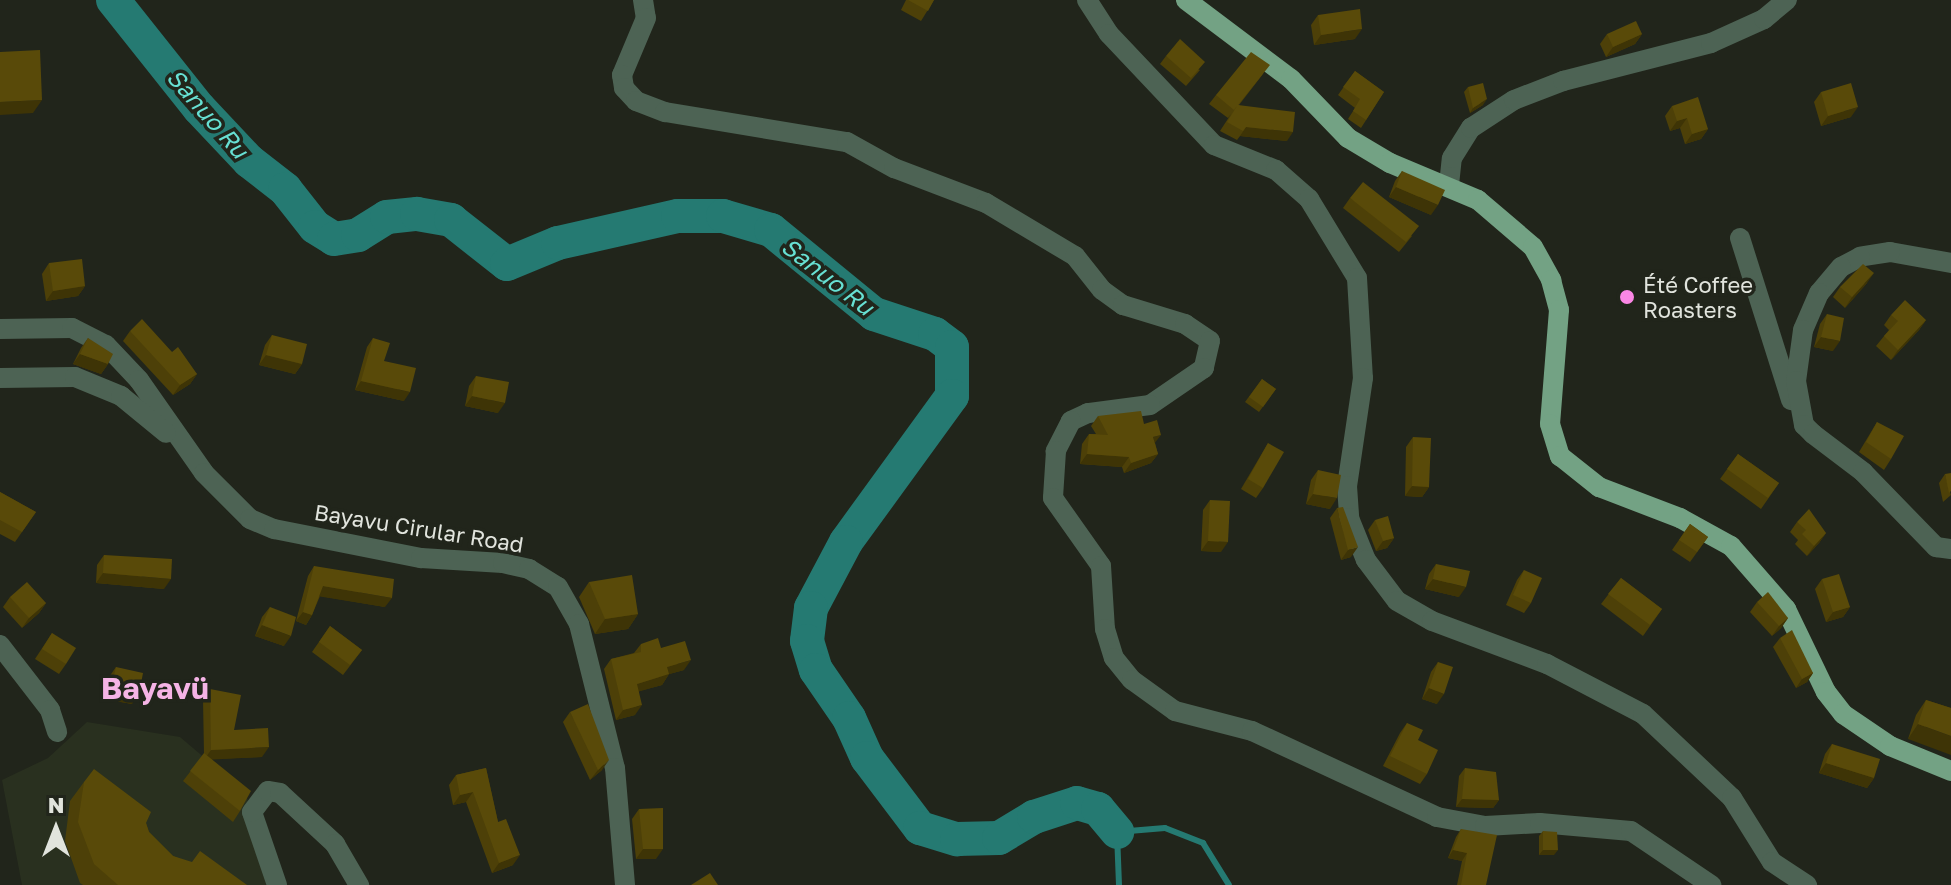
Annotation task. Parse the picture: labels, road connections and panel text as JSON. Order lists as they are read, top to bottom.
{
  "streets": {
    "street": ["Bayavu Cirular Road"]
  },
  "districts": ["Bayavü"],
  "water": ["Sanuo Ru"],
  "places": ["Été Coffee Roasters"],
  "north": "top"
}
